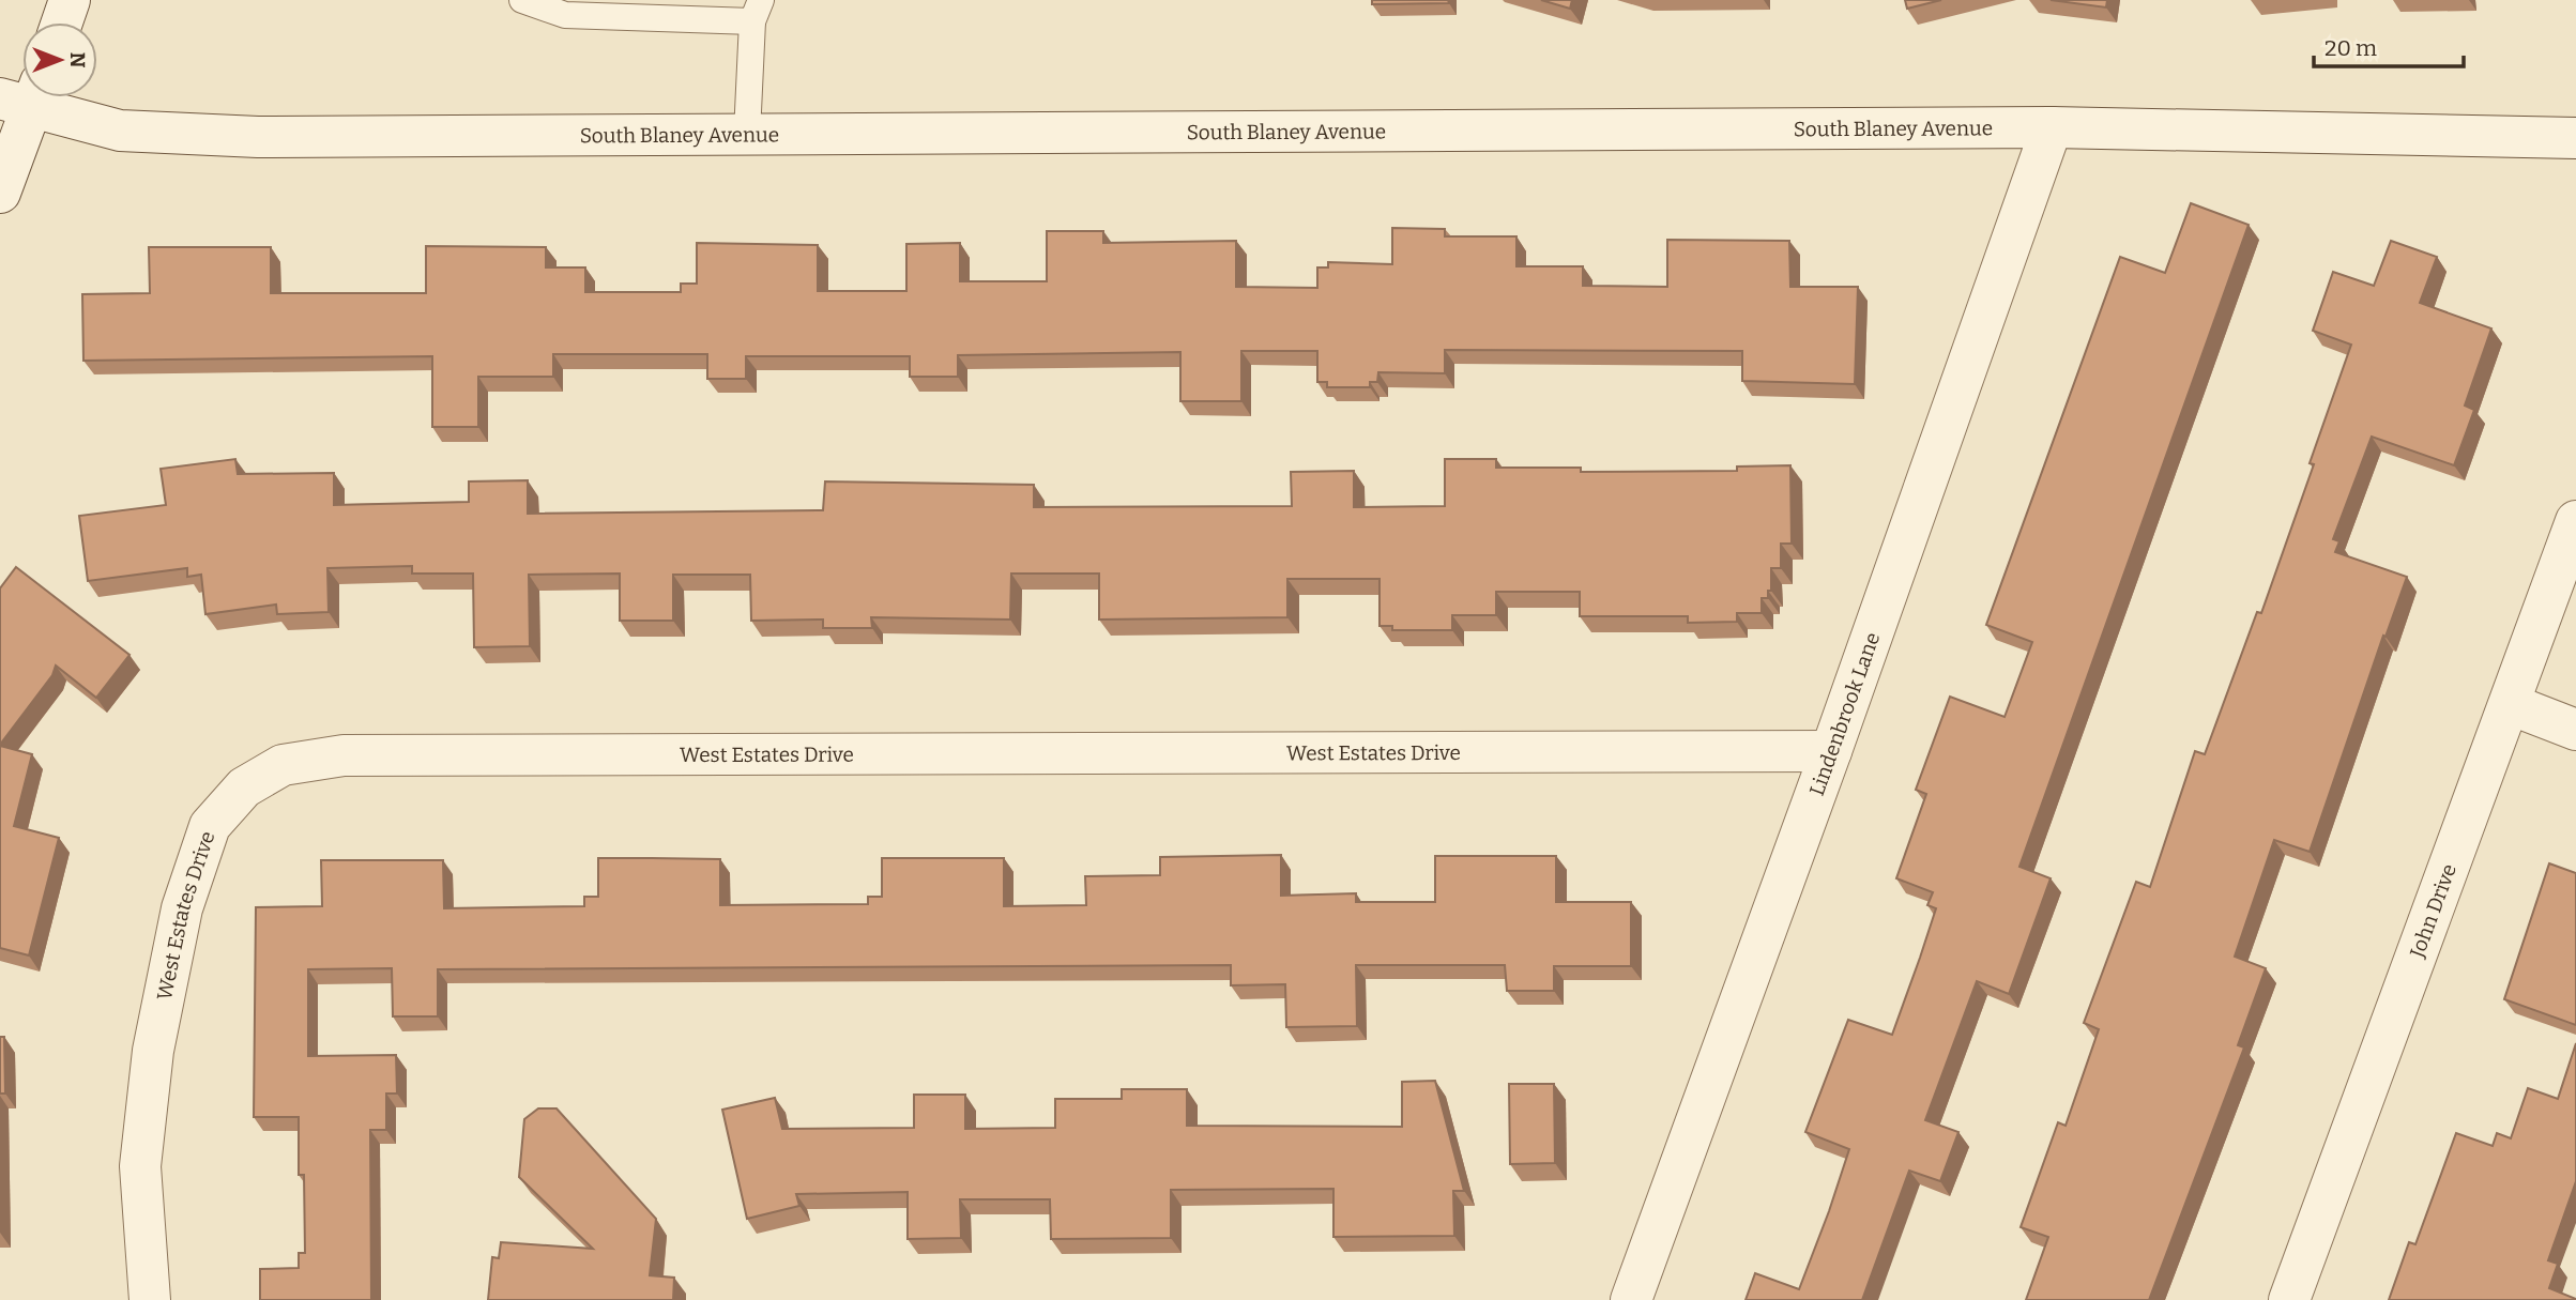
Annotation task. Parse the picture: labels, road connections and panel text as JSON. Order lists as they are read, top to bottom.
{
  "streets": {
    "street": [
      "South Blaney Avenue",
      "Lindenbrook Lane",
      "West Estates Drive",
      "John Drive"
    ]
  },
  "crossings": [
    ["South Blaney Avenue", "Lindenbrook Lane"],
    ["Lindenbrook Lane", "West Estates Drive"]
  ],
  "scale_bar": "20 m",
  "north": "right"
}
